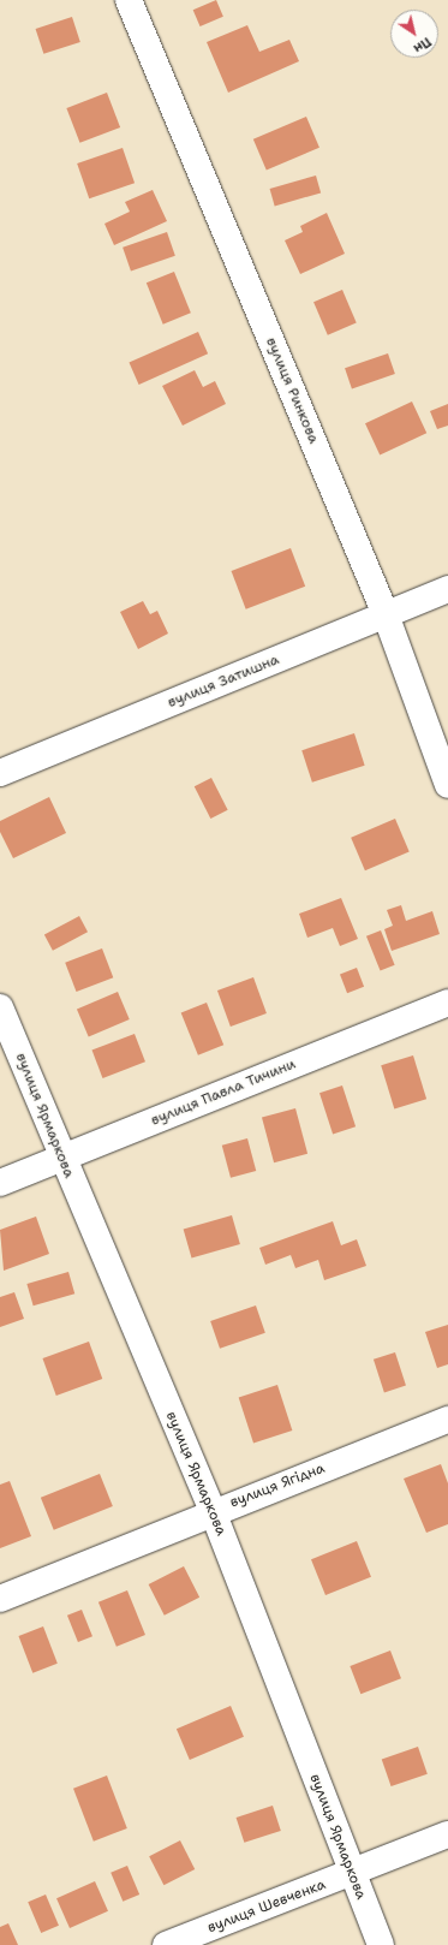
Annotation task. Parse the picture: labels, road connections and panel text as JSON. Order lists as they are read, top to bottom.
{
  "streets": {
    "street": [
      "вулиця Ринкова",
      "вулиця Затишна",
      "вулиця Павла Тичини",
      "вулиця Ярмаркова",
      "вулиця Ягідна",
      "вулиця Шевченка"
    ]
  },
  "crossings": [
    ["вулиця Ринкова", "вулиця Затишна"],
    ["вулиця Павла Тичини", "вулиця Ярмаркова"],
    ["вулиця Ярмаркова", "вулиця Ягідна"],
    ["вулиця Ярмаркова", "вулиця Шевченка"]
  ],
  "north": "bottom right"
}
